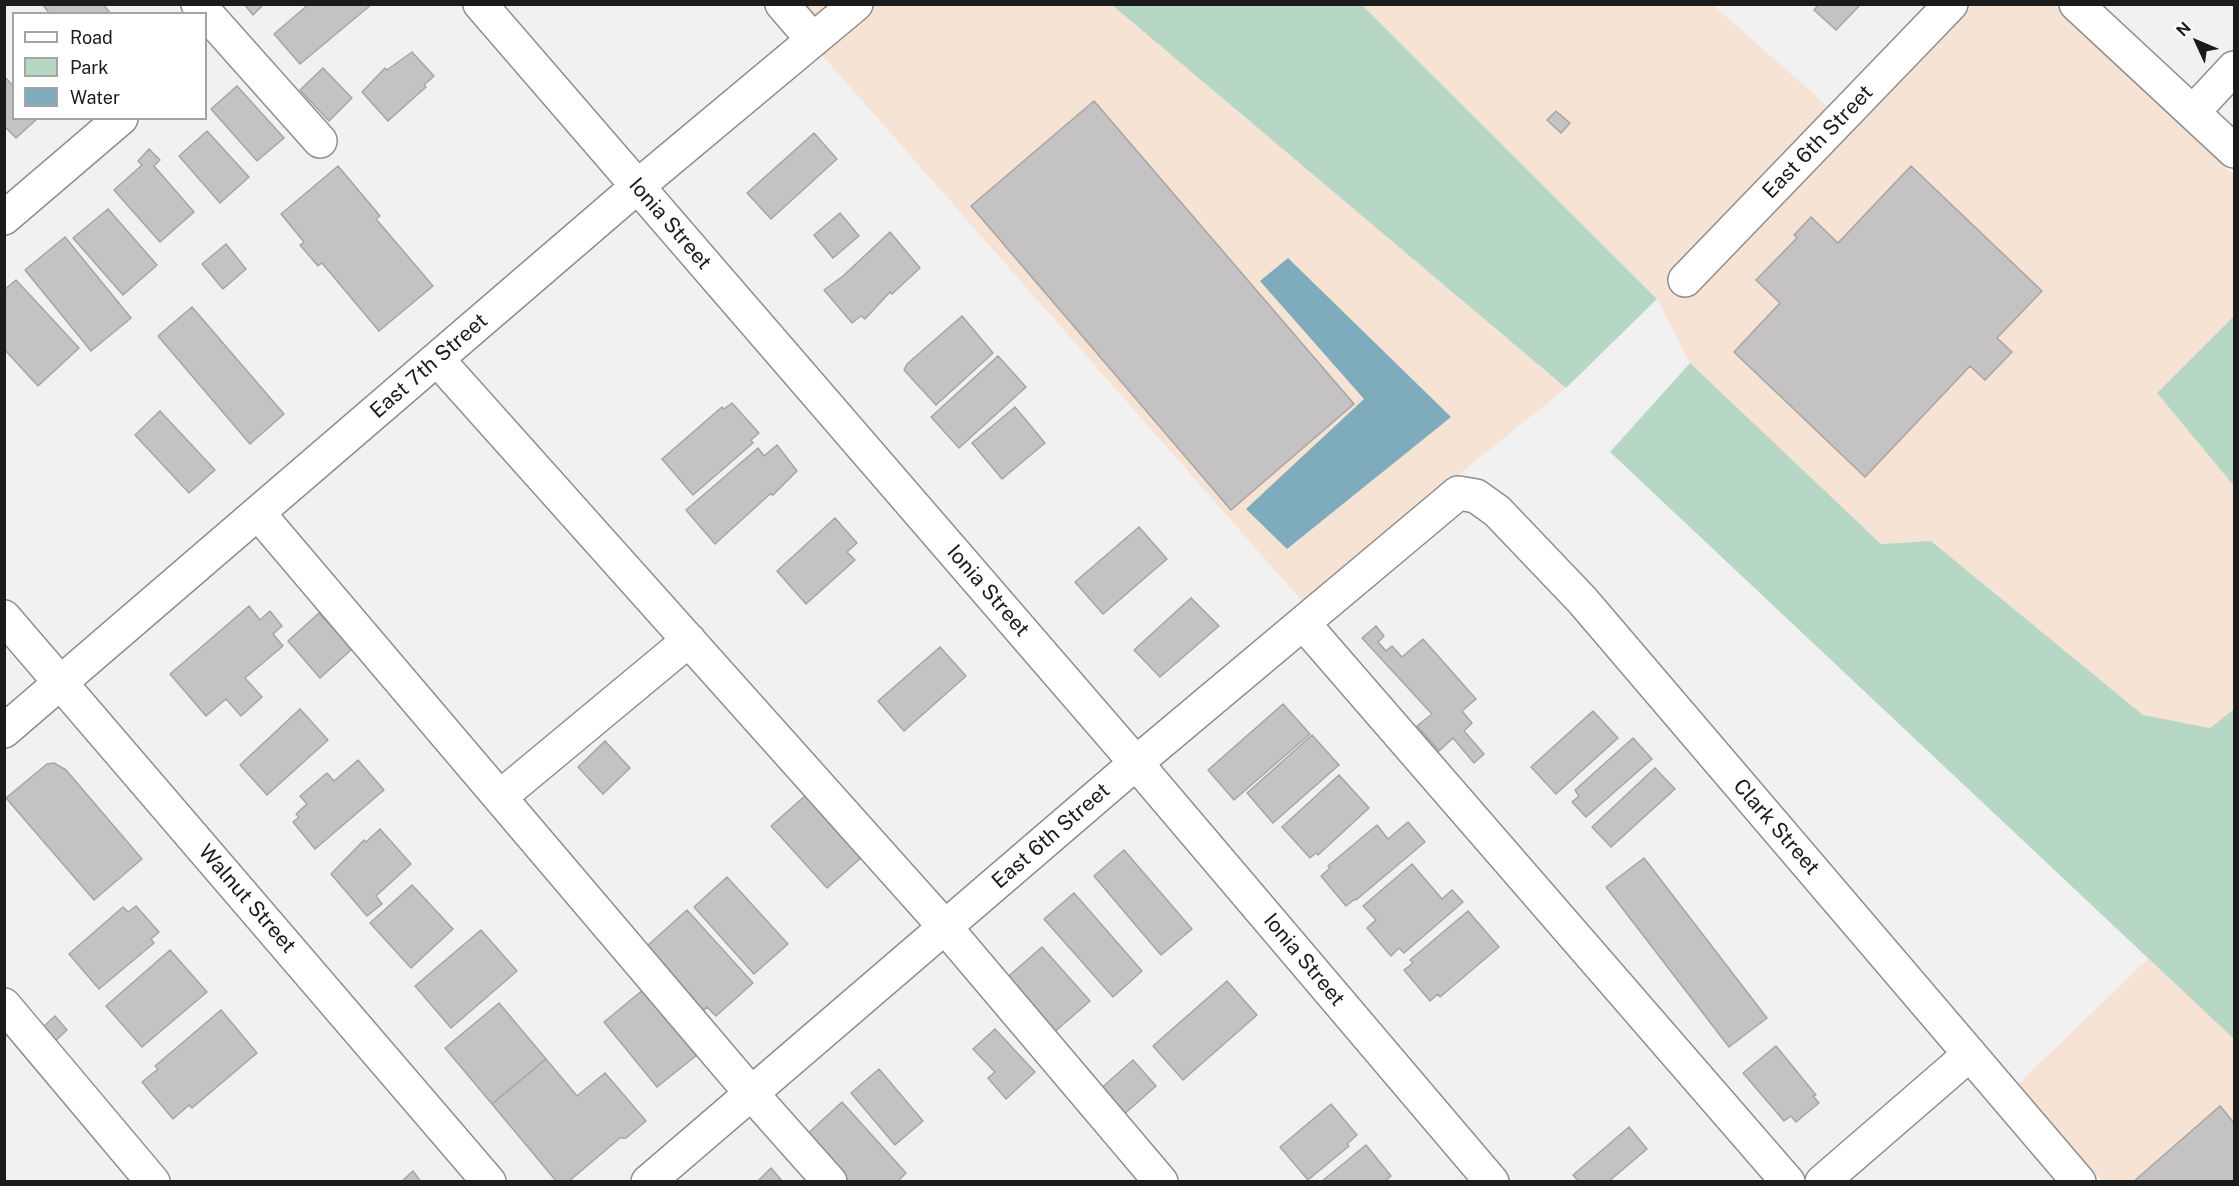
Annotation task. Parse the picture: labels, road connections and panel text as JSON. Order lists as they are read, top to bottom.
{
  "streets": {
    "street": [
      "East 6th Street",
      "Ionia Street",
      "East 7th Street",
      "Clark Street",
      "Walnut Street"
    ]
  },
  "crossings": [
    ["East 6th Street", "Ionia Street"],
    ["East 6th Street", "Clark Street"],
    ["Ionia Street", "East 7th Street"],
    ["East 7th Street", "Walnut Street"]
  ],
  "legend": ["Road", "Park", "Water"],
  "north": "top left"
}
